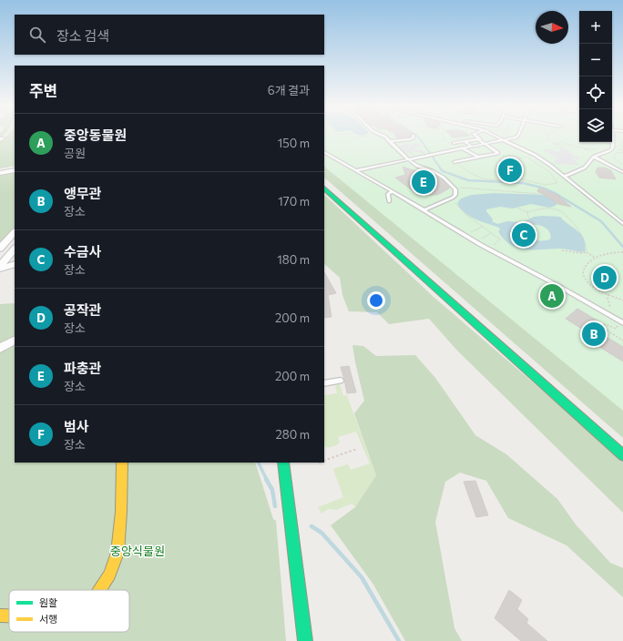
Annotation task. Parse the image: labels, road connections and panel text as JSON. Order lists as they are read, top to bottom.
{
  "parks": ["중앙식물원"],
  "legend": ["원활", "서행"],
  "north": "right",
  "page": {
    "map_buttons": ["+", "−"],
    "search": "장소 검색",
    "heading": ["주변", "6개 결과"],
    "list": [
      {
        "mark": "A",
        "name": "중앙동물원",
        "note": "공원",
        "value": "150 m"
      },
      {
        "mark": "B",
        "name": "앵무관",
        "note": "장소",
        "value": "170 m"
      },
      {
        "mark": "C",
        "name": "수금사",
        "note": "장소",
        "value": "180 m"
      },
      {
        "mark": "D",
        "name": "공작관",
        "note": "장소",
        "value": "200 m"
      },
      {
        "mark": "E",
        "name": "파충관",
        "note": "장소",
        "value": "200 m"
      },
      {
        "mark": "F",
        "name": "범사",
        "note": "장소",
        "value": "280 m"
      }
    ],
    "pins": [
      "F",
      "E",
      "C",
      "D",
      "A",
      "B"
    ]
  }
}
